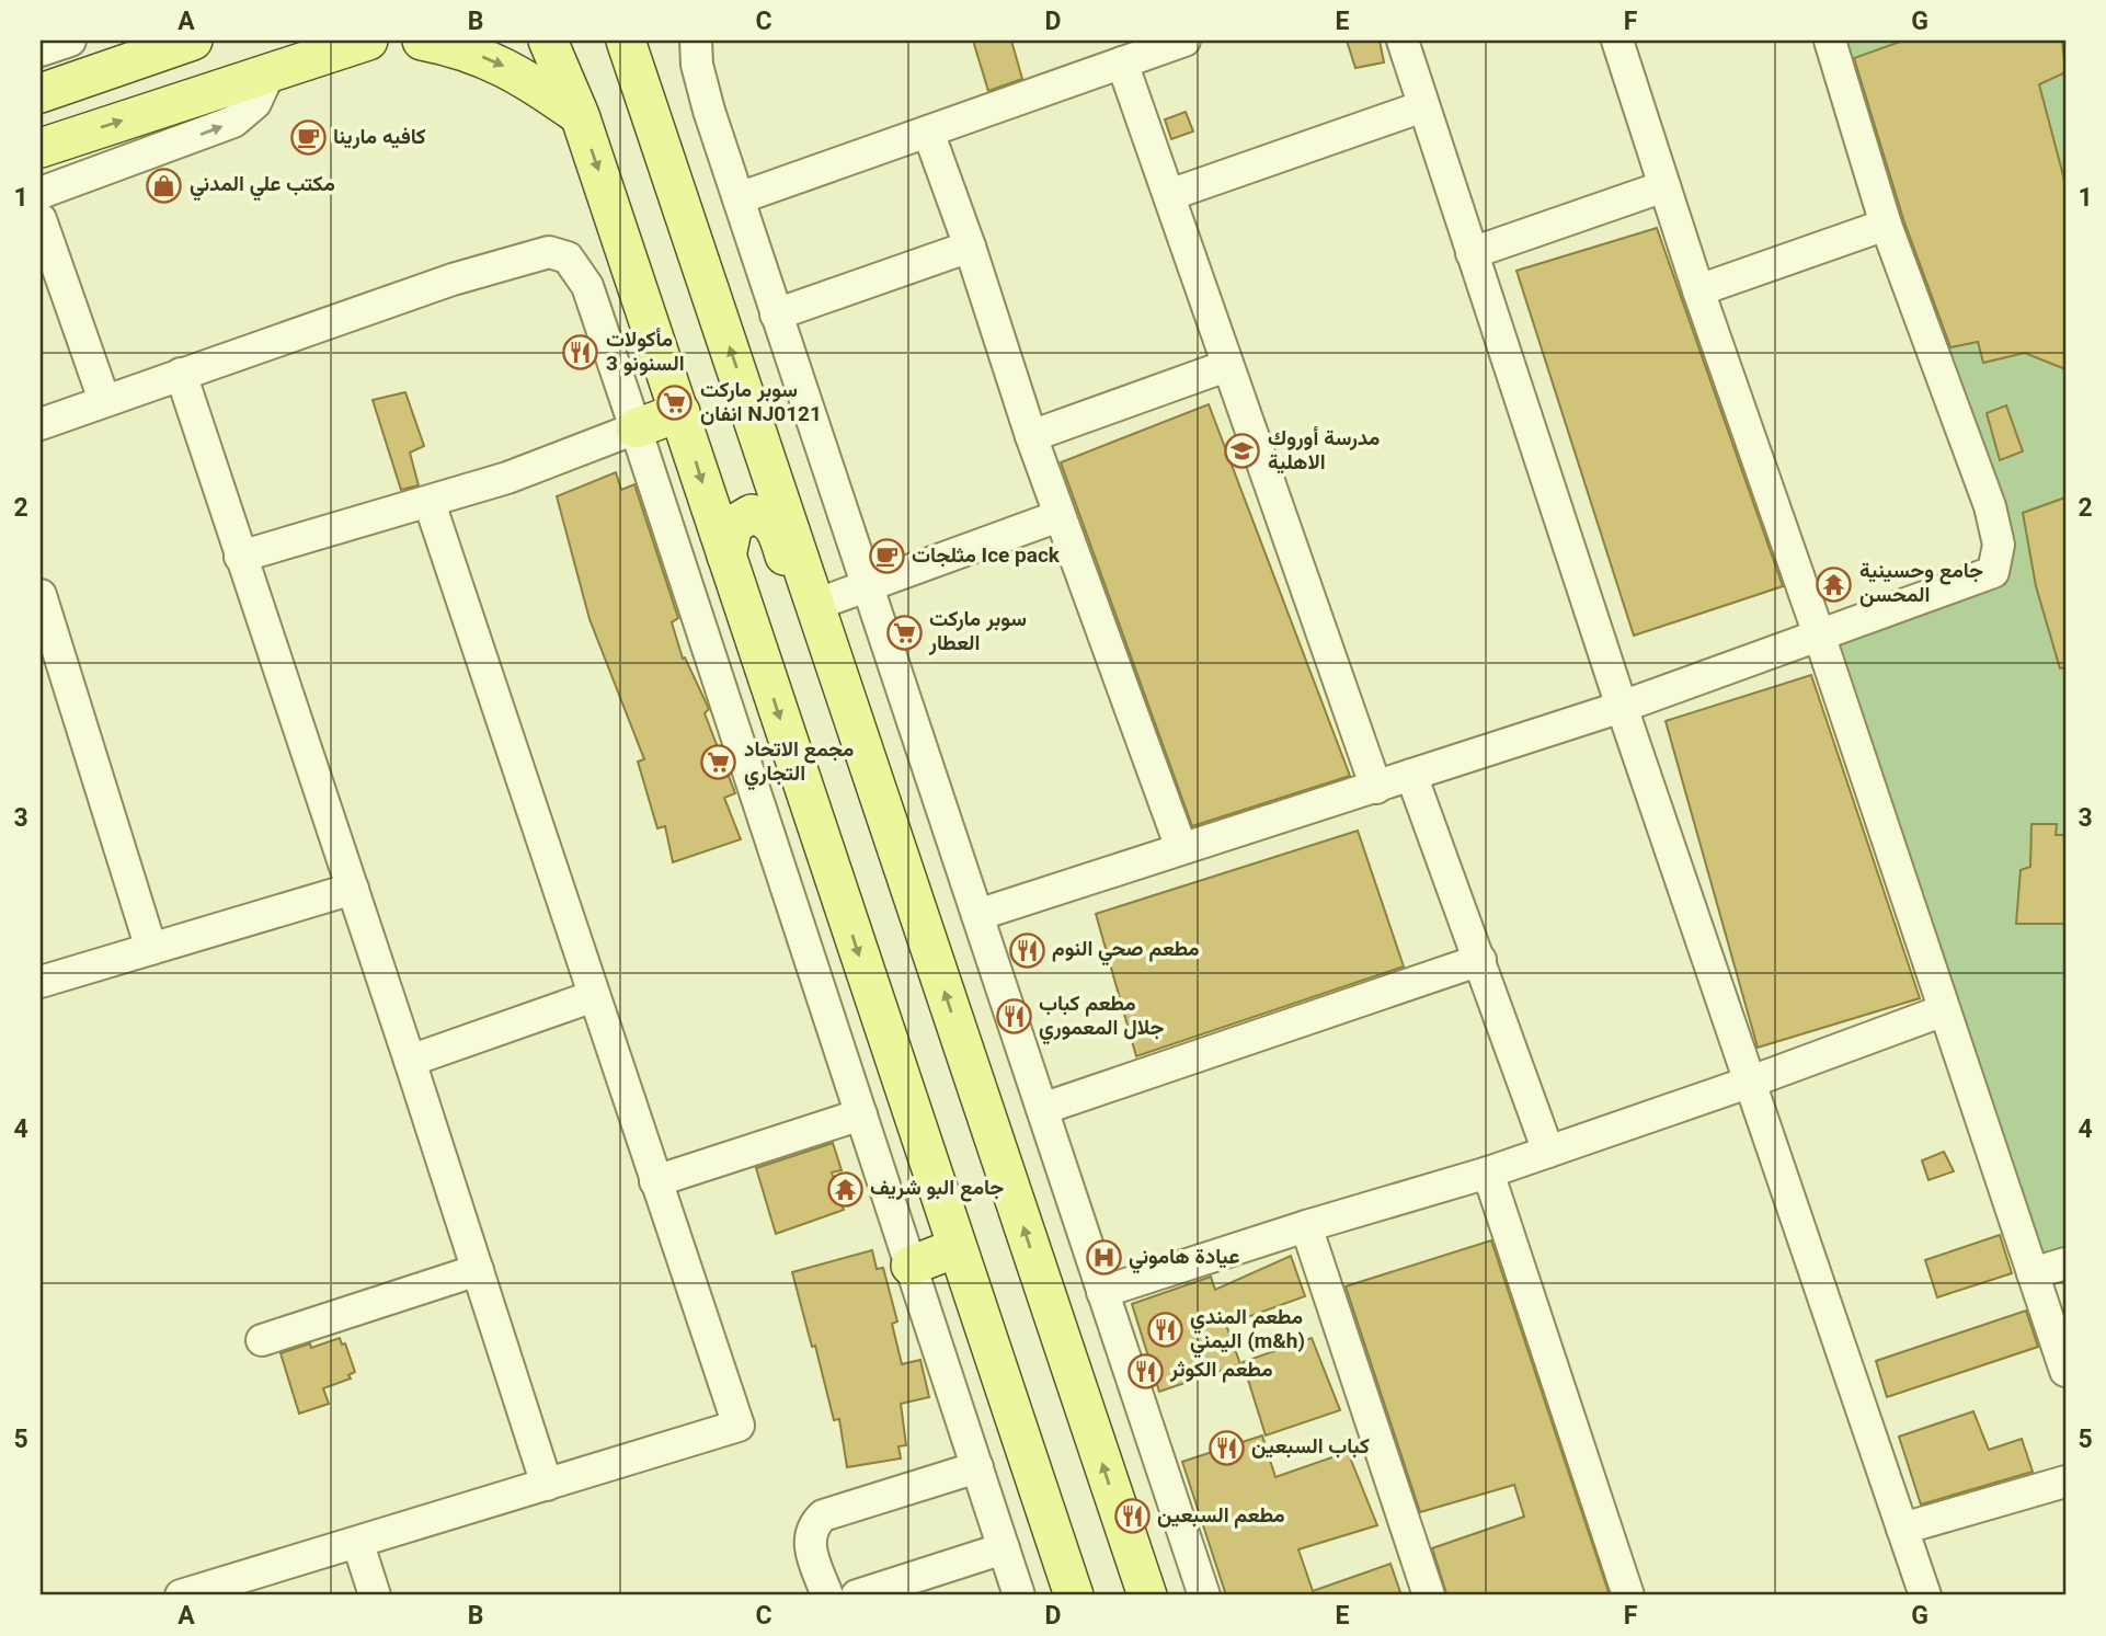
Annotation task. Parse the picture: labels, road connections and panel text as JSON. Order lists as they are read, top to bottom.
{
  "places": {
    "cafe": ["كافيه مارينا", "مثلجات Ice pack"],
    "shop": ["مكتب علي المدني"],
    "restaurant": [
      "مأكولات السنونو 3",
      "مطعم صحي النوم",
      "مطعم كباب جلال المعموري",
      "مطعم المندي اليمني (m&h)",
      "مطعم الكوثر",
      "كباب السبعين",
      "مطعم السبعين"
    ],
    "supermarket": ["سوبر ماركت انفان NJ0121", "سوبر ماركت العطار", "مجمع الاتحاد التجاري"],
    "school or university": ["مدرسة أوروك الاهلية"],
    "temple": ["جامع وحسينية المحسن", "جامع البو شريف"],
    "hospital": ["عيادة هاموني"]
  },
  "grid": {
    "columns": [
      "A",
      "B",
      "C",
      "D",
      "E",
      "F",
      "G"
    ],
    "rows": [
      "1",
      "2",
      "3",
      "4",
      "5"
    ]
  }
}
